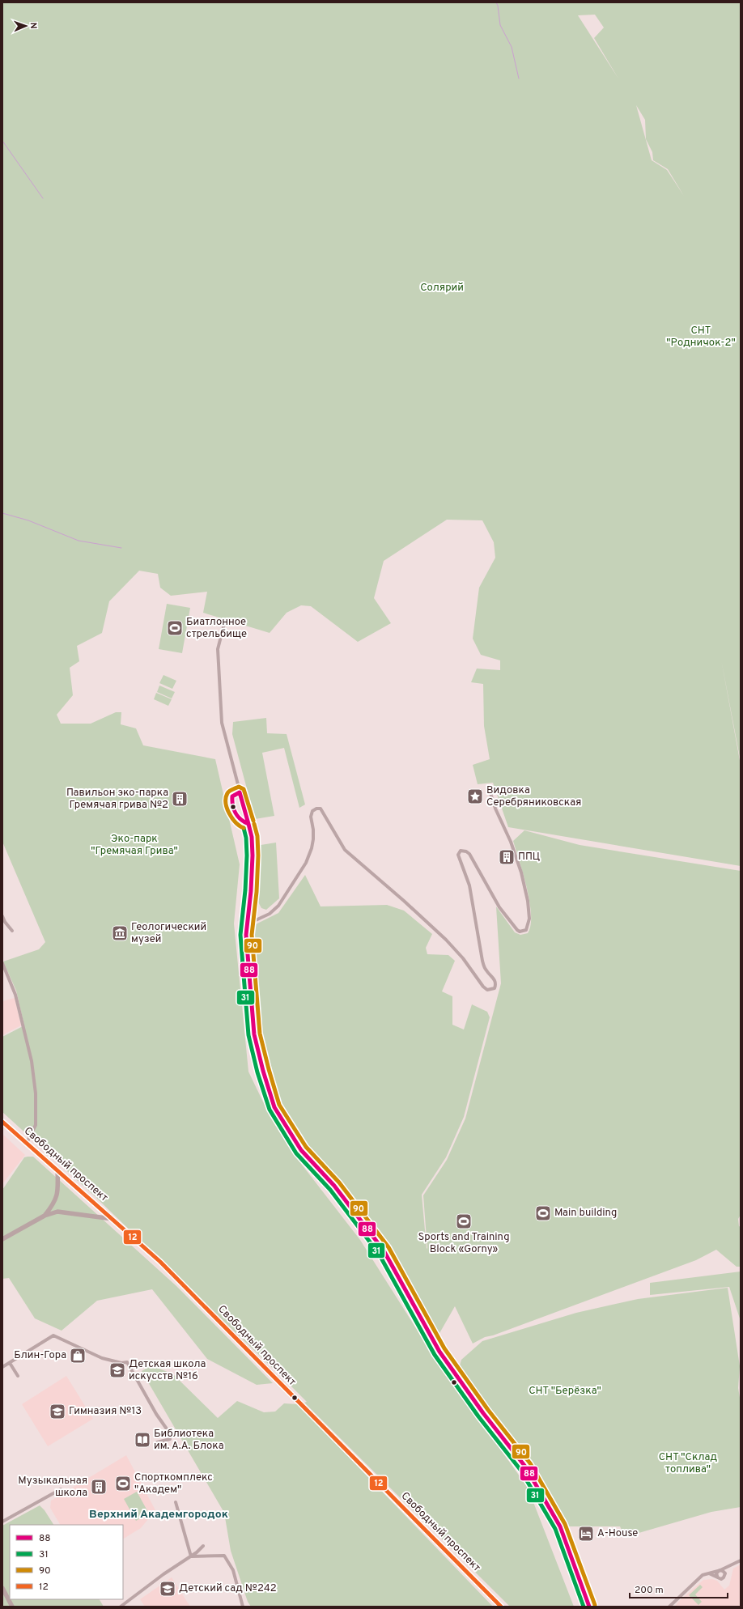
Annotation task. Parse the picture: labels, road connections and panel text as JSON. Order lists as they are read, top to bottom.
{
  "streets": {
    "main road": ["Свободный проспект"]
  },
  "districts": ["Верхний Академгородок"],
  "parks": [
    "Солярий",
    "СНТ \"Родничок-2\"",
    "Эко-парк \"Гремячая Грива\"",
    "СНТ \"Берёзка\"",
    "СНТ \"Склад топлива\""
  ],
  "places": {
    "sports": [
      "Биатлонное стрельбище",
      "Main building",
      "Sports and Training Block «Gorny»",
      "Спорткомплекс \"Академ\""
    ],
    "place": ["Видовка Серебряниковская"],
    "building": ["Павильон эко-парка Гремячая грива №2", "ППЦ", "Музыкальная школа"],
    "museum": ["Геологический музей"],
    "shop": ["Блин-Гора"],
    "school or university": ["Детская школа искусств №16", "Гимназия №13", "Детский сад №242"],
    "library": ["Библиотека им. А.А. Блока"],
    "hotel": ["A-House"]
  },
  "lines": [
    "transit line 90",
    "transit line 88",
    "transit line 31",
    "transit line 12"
  ],
  "legend": [
    "88",
    "31",
    "90",
    "12"
  ],
  "scale_bar": "200 m",
  "north": "right"
}
